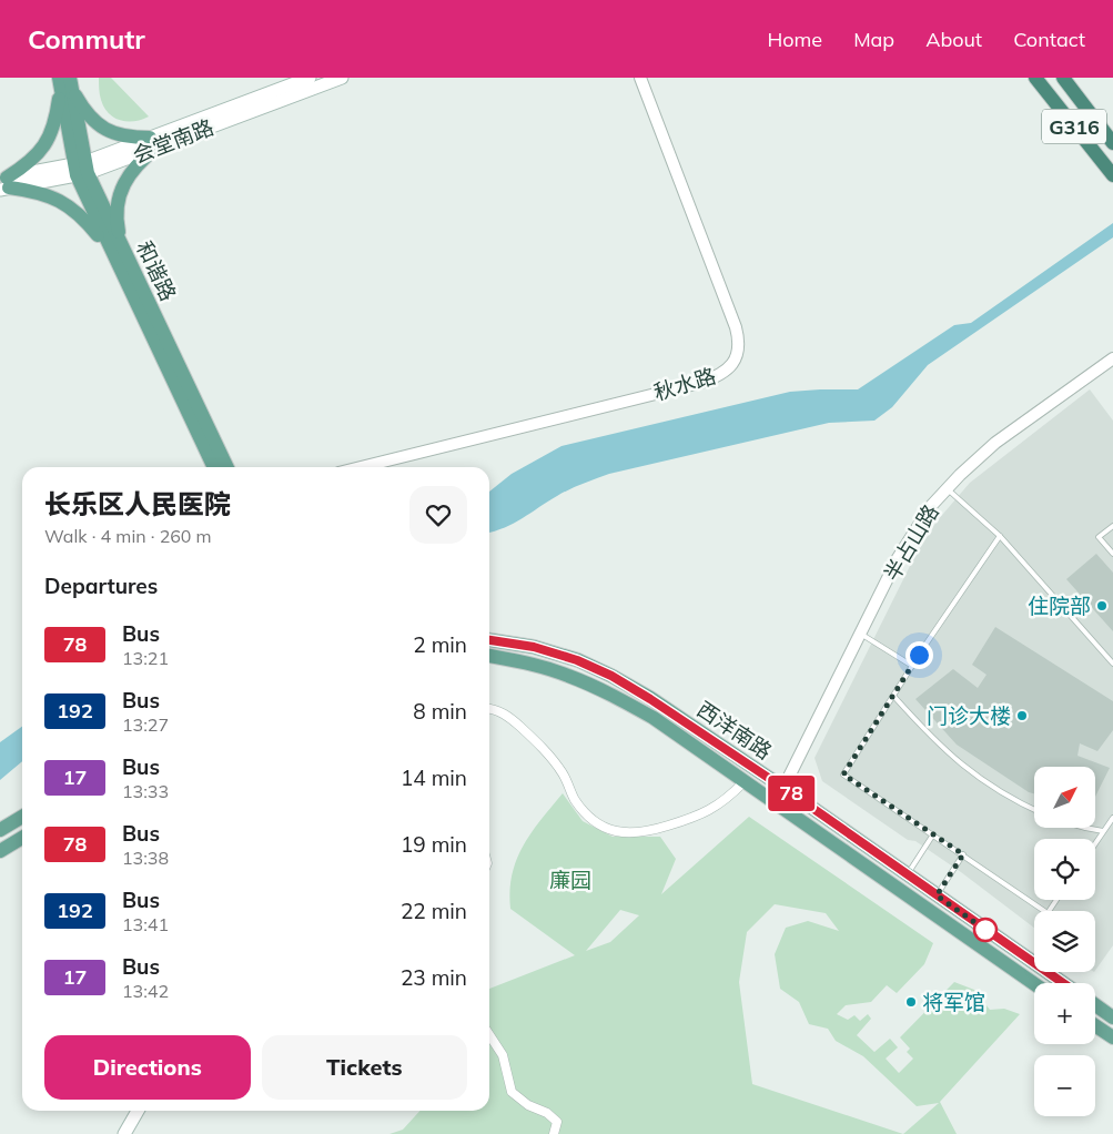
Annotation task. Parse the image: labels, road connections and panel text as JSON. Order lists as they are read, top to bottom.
{
  "streets": {
    "highway": ["G316"],
    "main road": ["会堂南路", "和谐路", "西洋南路"],
    "street": ["秋水路", "半占山路"]
  },
  "crossings": [
    ["会堂南路", "和谐路"],
    ["半占山路", "西洋南路"]
  ],
  "parks": ["廉园"],
  "places": ["住院部", "门诊大楼", "将军馆"],
  "lines": ["bus line 78"],
  "north": "top right",
  "page": {
    "header": "Commutr",
    "nav": [
      "Home",
      "Map",
      "About",
      "Contact"
    ],
    "on_map": "78",
    "heading": [
      ["长乐区人民医院", "Walk · 4 min · 260 m"],
      "Departures"
    ],
    "list": [
      {
        "mark": "78",
        "name": "Bus",
        "note": "13:21",
        "value": "2 min"
      },
      {
        "mark": "192",
        "name": "Bus",
        "note": "13:27",
        "value": "8 min"
      },
      {
        "mark": "17",
        "name": "Bus",
        "note": "13:33",
        "value": "14 min"
      },
      {
        "mark": "78",
        "name": "Bus",
        "note": "13:38",
        "value": "19 min"
      },
      {
        "mark": "192",
        "name": "Bus",
        "note": "13:41",
        "value": "22 min"
      },
      {
        "mark": "17",
        "name": "Bus",
        "note": "13:42",
        "value": "23 min"
      }
    ],
    "map_buttons": ["+", "−"],
    "buttons": ["Directions", "Tickets"]
  }
}
